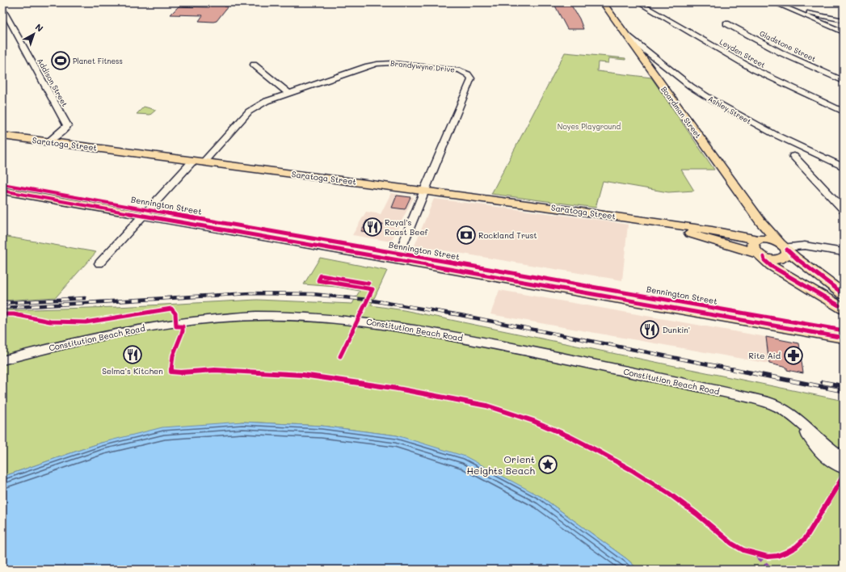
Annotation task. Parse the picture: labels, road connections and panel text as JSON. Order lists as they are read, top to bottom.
{
  "streets": {
    "main road": ["Boardman Street", "Saratoga Street", "Bennington Street"],
    "street": [
      "Gladstone Street",
      "Leyden Street",
      "Brandywyne Drive",
      "Addison Street",
      "Ashley Street",
      "Constitution Beach Road"
    ]
  },
  "crossings": [
    ["Brandywyne Drive", "Saratoga Street"],
    ["Brandywyne Drive", "Bennington Street"],
    ["Addison Street", "Saratoga Street"],
    ["Ashley Street", "Boardman Street"],
    ["Boardman Street", "Saratoga Street"]
  ],
  "parks": ["Noyes Playground"],
  "places": {
    "sports": ["Planet Fitness"],
    "restaurant": ["Royal's Roast Beef", "Dunkin'", "Selma's Kitchen"],
    "bank": ["Rockland Trust"],
    "pharmacy": ["Rite Aid"],
    "place": ["Orient Heights Beach"]
  },
  "north": "top right"
}
